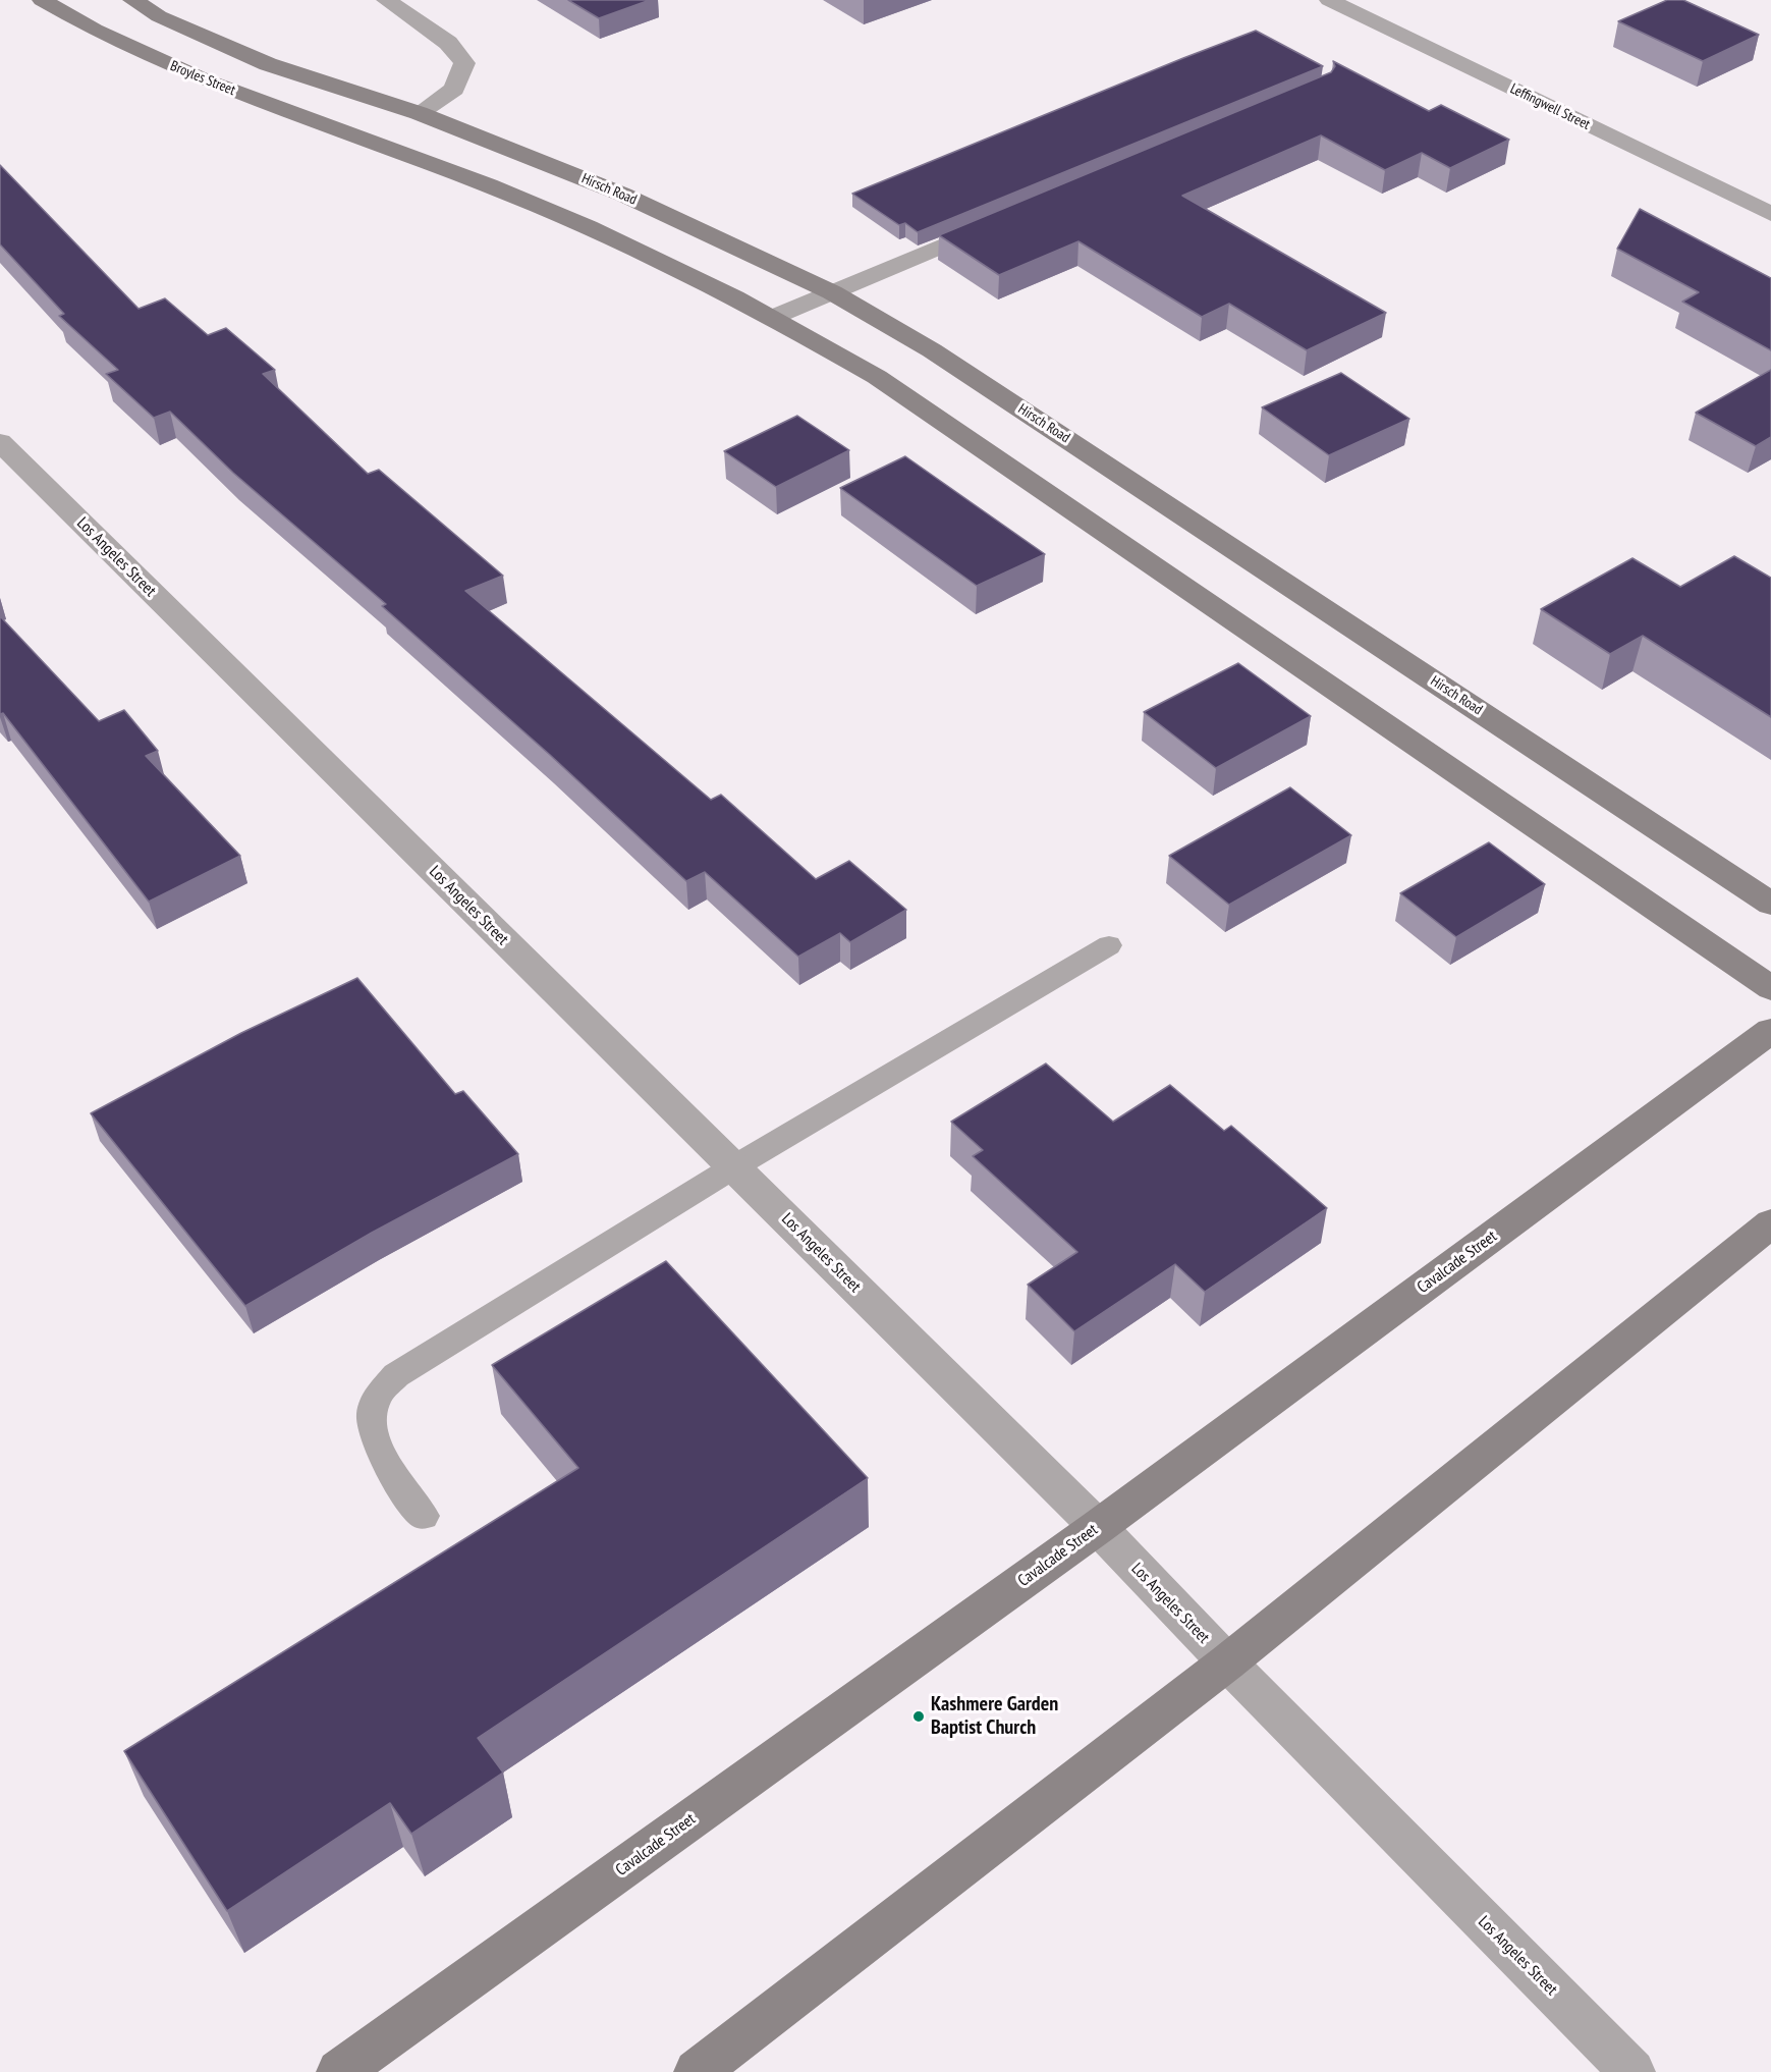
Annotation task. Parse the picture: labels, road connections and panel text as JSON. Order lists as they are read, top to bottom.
{
  "streets": {
    "main road": ["Broyles Street", "Hirsch Road", "Cavalcade Street"],
    "street": ["Leffingwell Street", "Los Angeles Street"]
  },
  "crossings": [
    ["Los Angeles Street", "Cavalcade Street"]
  ],
  "places": ["Kashmere Garden Baptist Church"]
}
